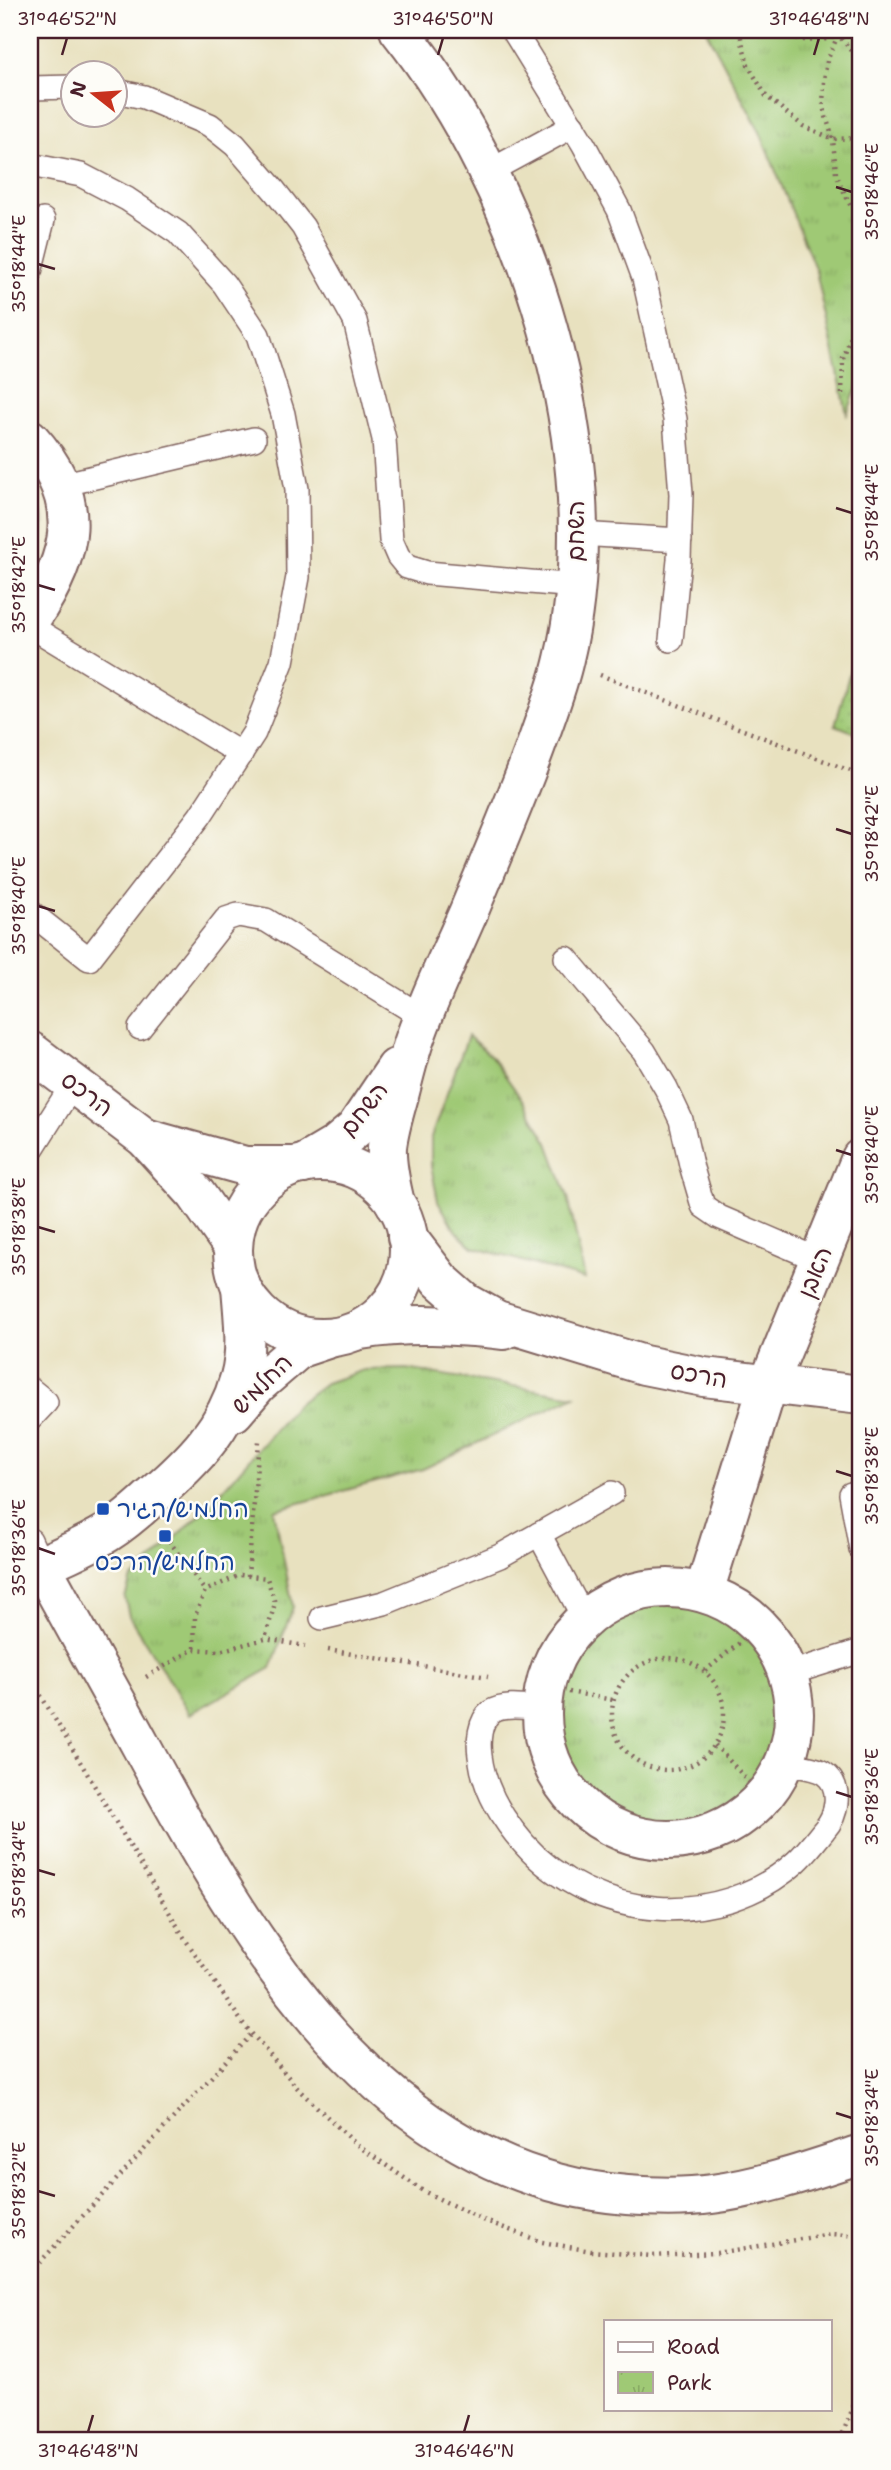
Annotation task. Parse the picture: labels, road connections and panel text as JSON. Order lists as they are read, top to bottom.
{
  "streets": {
    "street": [
      "השחם",
      "הרכס",
      "האבן",
      "החלמיש"
    ]
  },
  "crossings": [
    ["השחם", "הרכס"],
    ["השחם", "החלמיש"],
    ["הרכס", "האבן"],
    ["הרכס", "החלמיש"]
  ],
  "places": {
    "transit": ["החלמיש/הגיר", "החלמיש/הרכס"]
  },
  "legend": ["Road", "Park"],
  "north": "left",
  "coordinates": [
    "31°46'52\"N",
    "31°46'50\"N",
    "31°46'48\"N",
    "35°18'46\"E",
    "35°18'44\"E",
    "35°18'42\"E",
    "35°18'40\"E",
    "35°18'38\"E",
    "35°18'36\"E",
    "35°18'34\"E",
    "35°18'32\"E",
    "31°46'46\"N"
  ]
}
